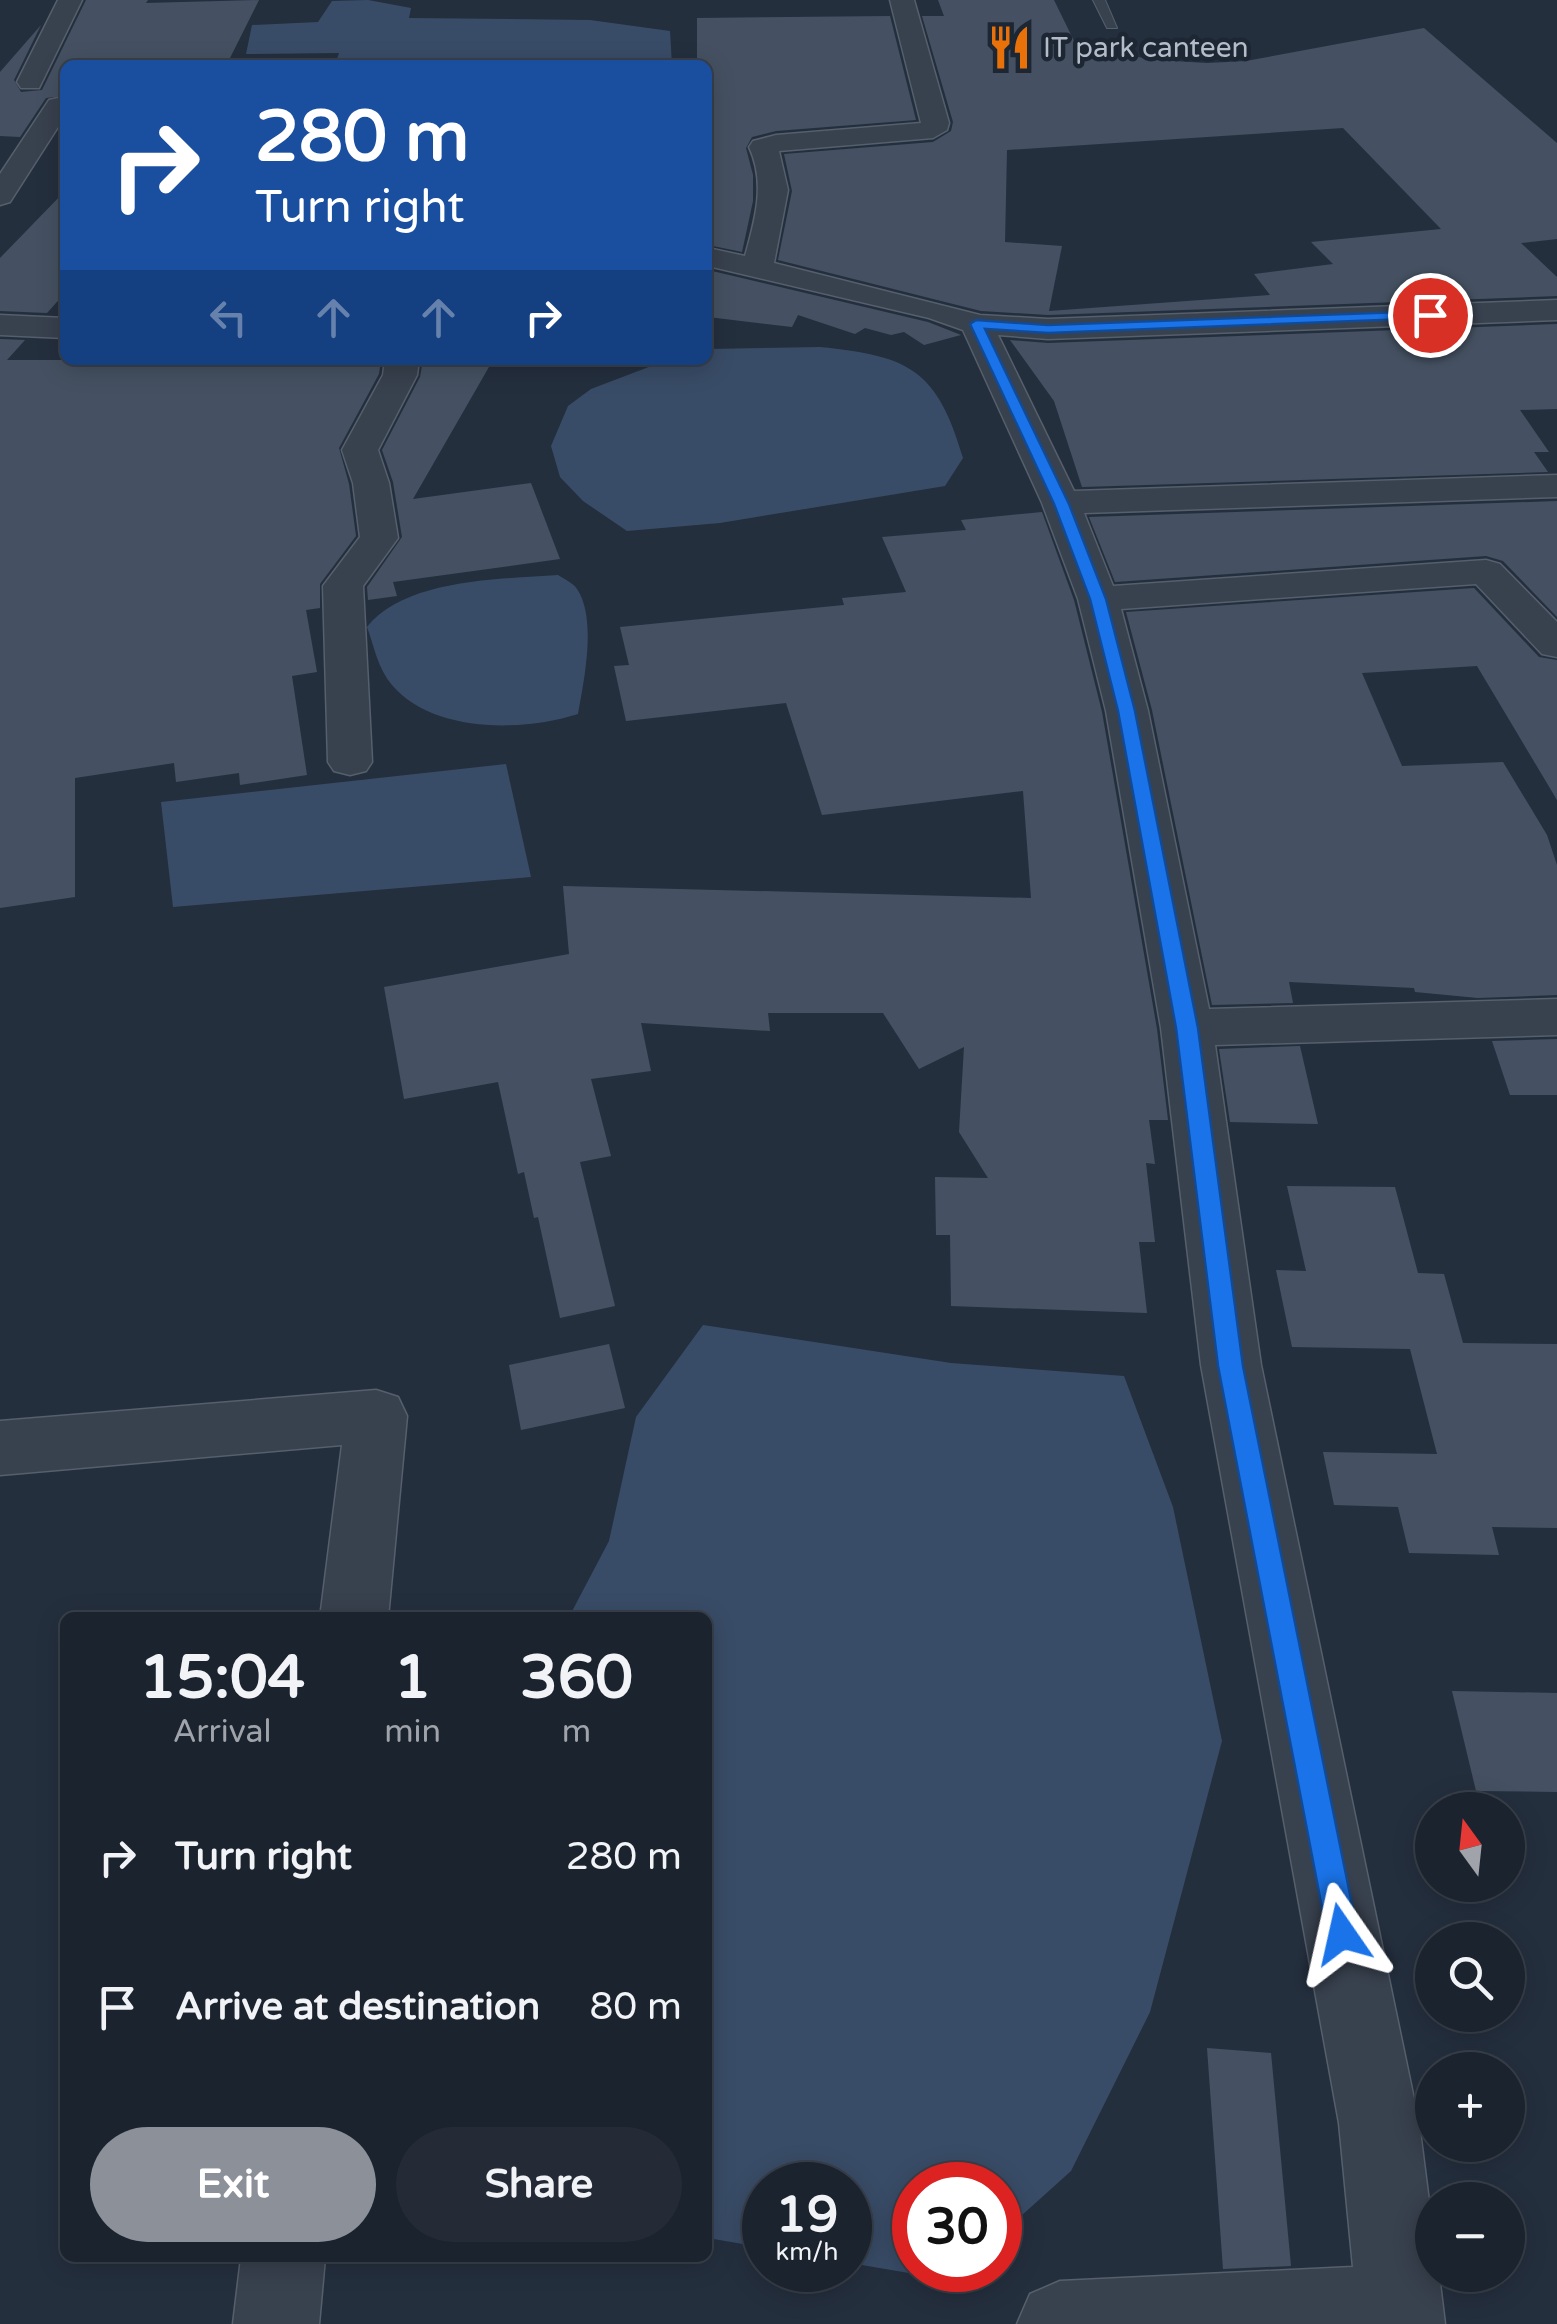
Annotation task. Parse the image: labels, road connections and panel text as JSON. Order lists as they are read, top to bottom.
{
  "places": {
    "restaurant": ["IT park canteen"]
  },
  "north": "top",
  "page": {
    "turn": ["280 m", "Turn right"],
    "eta": [
      "15:04",
      "Arrival",
      "1",
      "min",
      "360",
      "m"
    ],
    "list": [
      {
        "name": "Turn right",
        "value": "280 m"
      },
      {
        "name": "Arrive at destination",
        "value": "80 m"
      }
    ],
    "map_buttons": ["+", "−"],
    "buttons": ["Exit", "Share"],
    "speed": "19 km/h",
    "limit": "30"
  }
}
